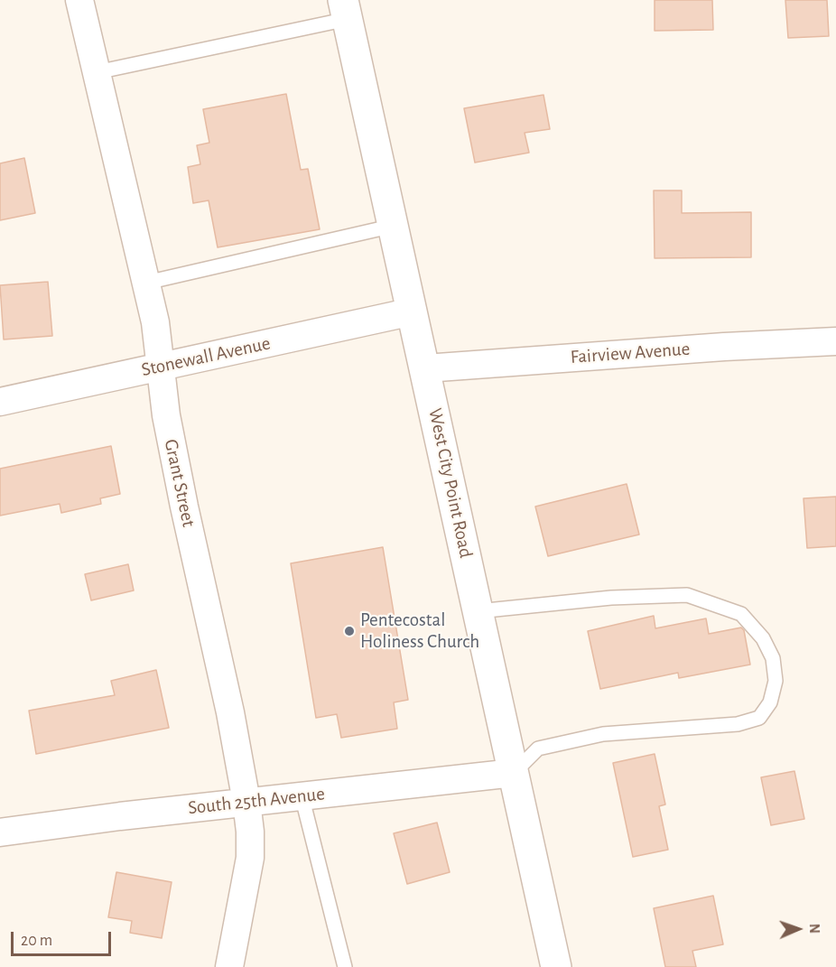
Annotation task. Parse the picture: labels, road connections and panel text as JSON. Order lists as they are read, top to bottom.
{
  "streets": {
    "street": [
      "Fairview Avenue",
      "Stonewall Avenue",
      "Grant Street",
      "West City Point Road",
      "South 25th Avenue"
    ]
  },
  "crossings": [
    ["Fairview Avenue", "West City Point Road"],
    ["Stonewall Avenue", "Grant Street"],
    ["Stonewall Avenue", "West City Point Road"],
    ["Grant Street", "South 25th Avenue"],
    ["West City Point Road", "South 25th Avenue"]
  ],
  "places": ["Pentecostal Holiness Church"],
  "scale_bar": "20 m",
  "north": "right"
}
